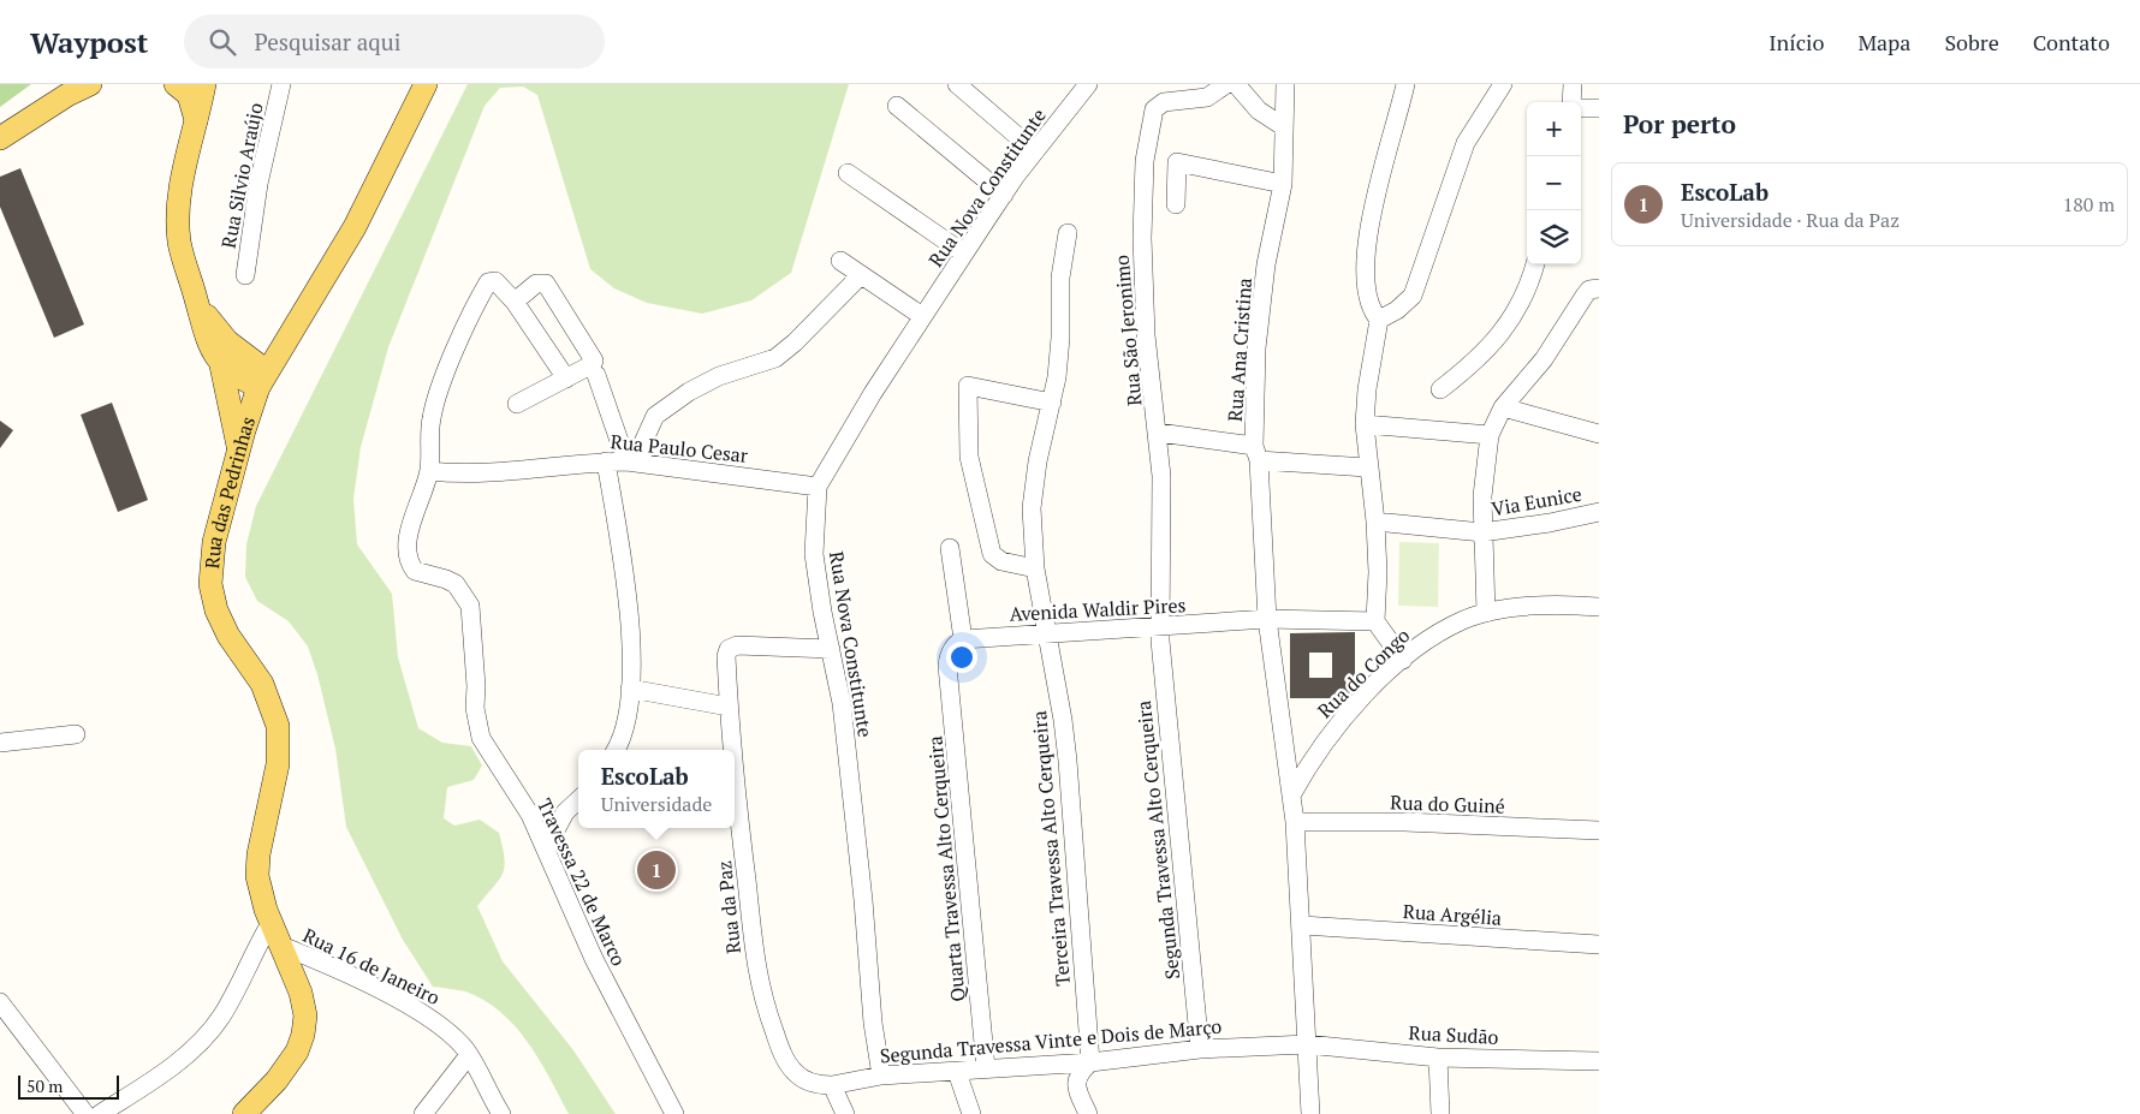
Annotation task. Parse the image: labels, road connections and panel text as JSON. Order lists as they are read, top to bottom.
{
  "streets": {
    "main road": ["Rua das Pedrinhas"],
    "street": [
      "Rua Silvio Araújo",
      "Rua Nova Constitunte",
      "Rua São Jeronimo",
      "Rua Ana Cristina",
      "Rua Paulo Cesar",
      "Via Eunice",
      "Avenida Waldir Pires",
      "Rua do Congo",
      "Rua do Guiné",
      "Segunda Travessa Alto Cerqueira",
      "Terceira Travessa Alto Cerqueira",
      "Quarta Travessa Alto Cerqueira",
      "Travessa 22 de Marco",
      "Rua da Paz",
      "Rua Argélia",
      "Rua 16 de Janeiro",
      "Rua Sudão",
      "Segunda Travessa Vinte e Dois de Março"
    ]
  },
  "crossings": [
    ["Rua Nova Constitunte", "Rua Paulo Cesar"],
    ["Rua Nova Constitunte", "Rua da Paz"],
    ["Rua Nova Constitunte", "Segunda Travessa Vinte e Dois de Março"],
    ["Rua São Jeronimo", "Avenida Waldir Pires"],
    ["Rua São Jeronimo", "Segunda Travessa Alto Cerqueira"],
    ["Rua Ana Cristina", "Avenida Waldir Pires"],
    ["Rua Paulo Cesar", "Travessa 22 de Marco"],
    ["Rua das Pedrinhas", "Rua 16 de Janeiro"],
    ["Avenida Waldir Pires", "Segunda Travessa Alto Cerqueira"],
    ["Avenida Waldir Pires", "Terceira Travessa Alto Cerqueira"],
    ["Avenida Waldir Pires", "Quarta Travessa Alto Cerqueira"],
    ["Segunda Travessa Alto Cerqueira", "Segunda Travessa Vinte e Dois de Março"],
    ["Terceira Travessa Alto Cerqueira", "Segunda Travessa Vinte e Dois de Março"],
    ["Quarta Travessa Alto Cerqueira", "Segunda Travessa Vinte e Dois de Março"],
    ["Rua da Paz", "Segunda Travessa Vinte e Dois de Março"],
    ["Rua Sudão", "Segunda Travessa Vinte e Dois de Março"]
  ],
  "scale_bar": "50 m",
  "page": {
    "header": "Waypost",
    "search": "Pesquisar aqui",
    "nav": [
      "Início",
      "Mapa",
      "Sobre",
      "Contato"
    ],
    "heading": "Por perto",
    "map_buttons": ["+", "−"],
    "list": [
      {
        "mark": "1",
        "name": "EscoLab",
        "note": "Universidade · Rua da Paz",
        "value": "180 m"
      }
    ],
    "popup": ["EscoLab", "Universidade"],
    "pins": "1",
    "scale": "50 m"
  }
}
